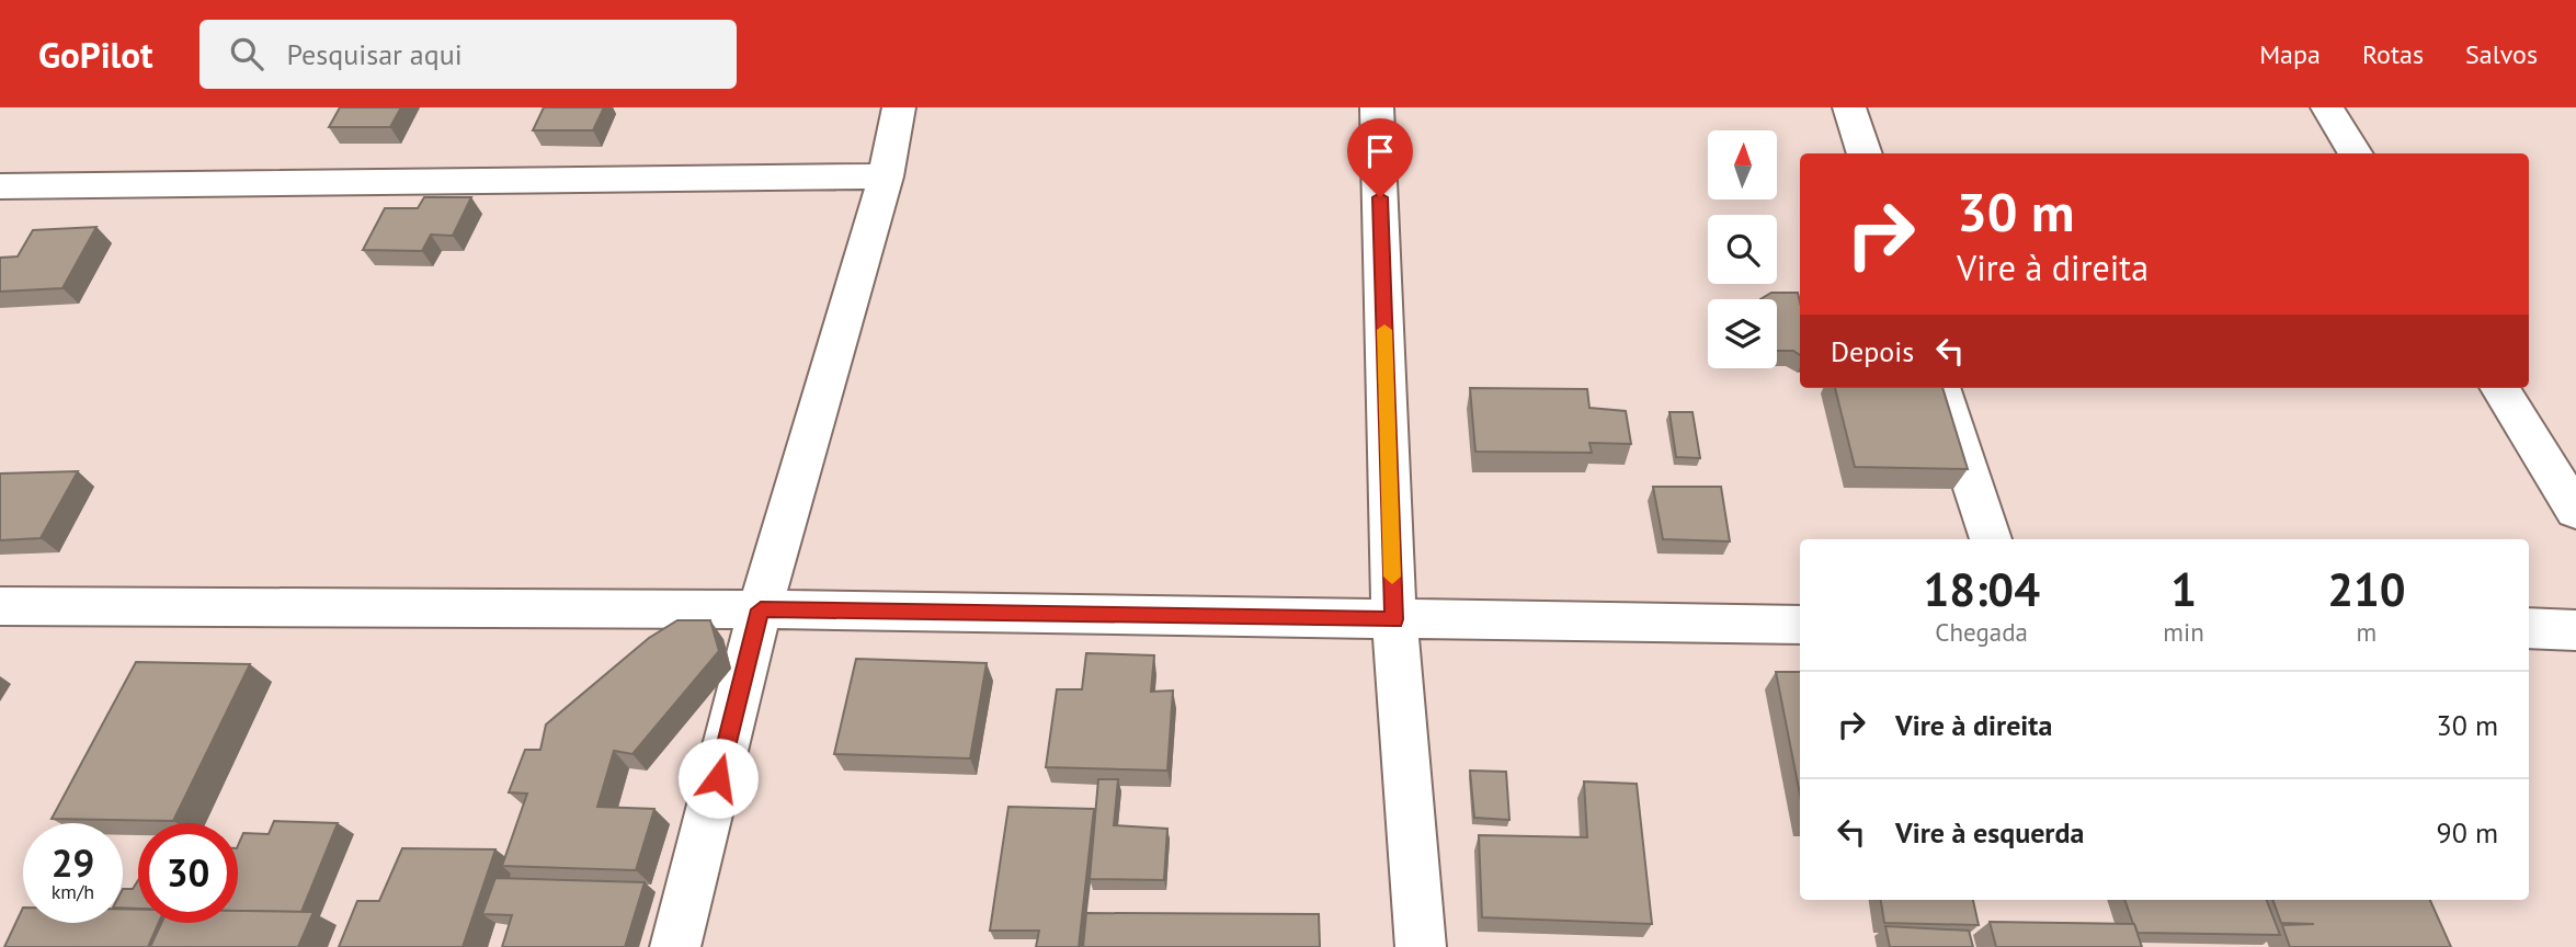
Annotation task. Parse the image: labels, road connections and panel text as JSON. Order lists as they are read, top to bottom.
{
  "north": "top",
  "page": {
    "header": "GoPilot",
    "search": "Pesquisar aqui",
    "nav": ["Mapa", "Rotas", "Salvos"],
    "turn": ["30 m", "Vire à direita"],
    "then": "Depois",
    "eta": [
      "18:04",
      "Chegada",
      "1",
      "min",
      "210",
      "m"
    ],
    "list": [
      {
        "name": "Vire à direita",
        "value": "30 m"
      },
      {
        "name": "Vire à esquerda",
        "value": "90 m"
      }
    ],
    "speed": "29 km/h",
    "limit": "30"
  }
}
